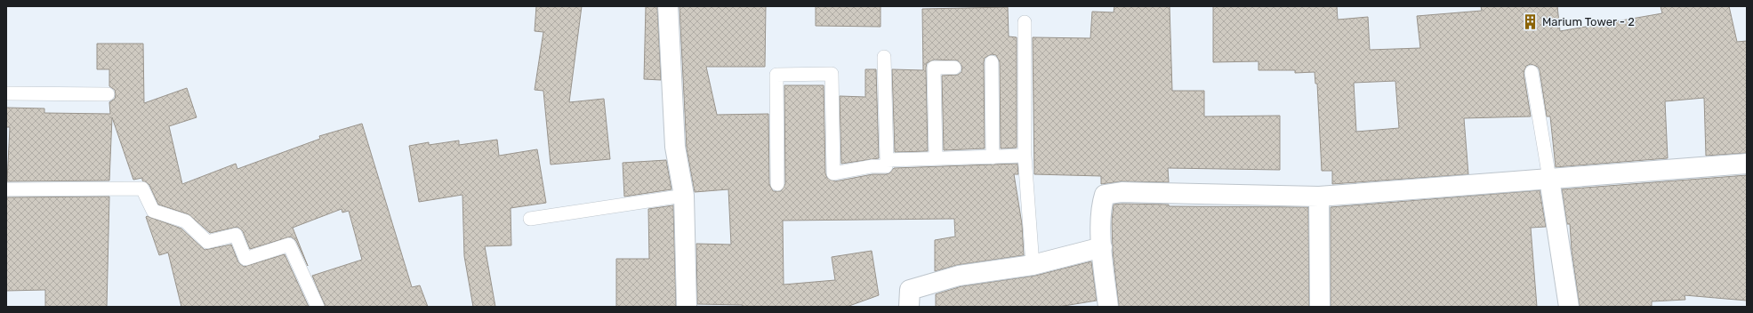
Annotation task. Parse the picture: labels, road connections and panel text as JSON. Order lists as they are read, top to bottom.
{
  "places": {
    "building": ["Marium Tower - 2"]
  }
}
